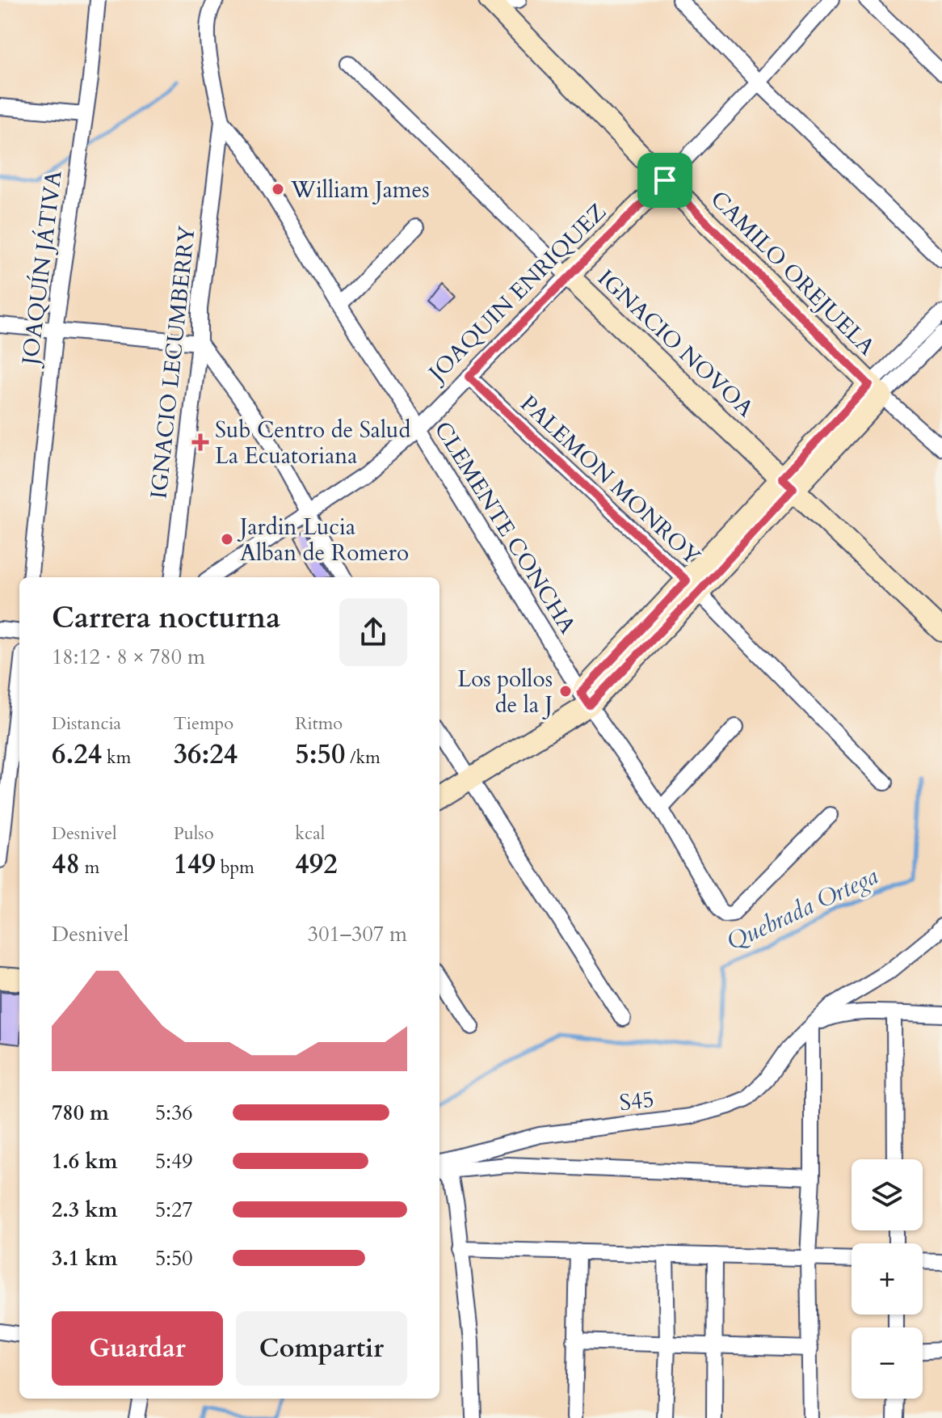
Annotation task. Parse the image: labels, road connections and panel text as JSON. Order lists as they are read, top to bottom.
{
  "streets": {
    "street": [
      "JOAQUÍN JÁTIVA",
      "CAMILO OREJUELA",
      "JOAQUIN ENRIQUEZ",
      "IGNACIO NOVOA",
      "IGNACIO LECUMBERRY",
      "PALEMON MONROY",
      "CLEMENTE CONCHA",
      "S45"
    ]
  },
  "crossings": [
    ["CAMILO OREJUELA", "JOAQUIN ENRIQUEZ"],
    ["JOAQUIN ENRIQUEZ", "IGNACIO NOVOA"],
    ["JOAQUIN ENRIQUEZ", "PALEMON MONROY"],
    ["JOAQUIN ENRIQUEZ", "CLEMENTE CONCHA"],
    ["IGNACIO LECUMBERRY", "CLEMENTE CONCHA"]
  ],
  "water": ["Quebrada Ortega"],
  "places": {
    "other": ["William James", "Jardin Lucia Alban de Romero", "Los pollos de la J"],
    "health": ["Sub Centro de Salud La Ecuatoriana"]
  },
  "page": {
    "heading": ["Carrera nocturna", "18:12 · 8 × 780 m"],
    "stats": [
      ["Distancia", "6.24 km"],
      ["Tiempo", "36:24"],
      ["Ritmo", "5:50 /km"],
      ["Desnivel", "48 m"],
      ["Pulso", "149 bpm"],
      ["kcal", "492"]
    ],
    "chart": ["Desnivel", "301–307 m"],
    "list": [
      {
        "name": "780 m",
        "note": "5:36"
      },
      {
        "name": "1.6 km",
        "note": "5:49"
      },
      {
        "name": "2.3 km",
        "note": "5:27"
      },
      {
        "name": "3.1 km",
        "note": "5:50"
      }
    ],
    "map_buttons": ["+", "−"],
    "buttons": ["Guardar", "Compartir"]
  }
}
